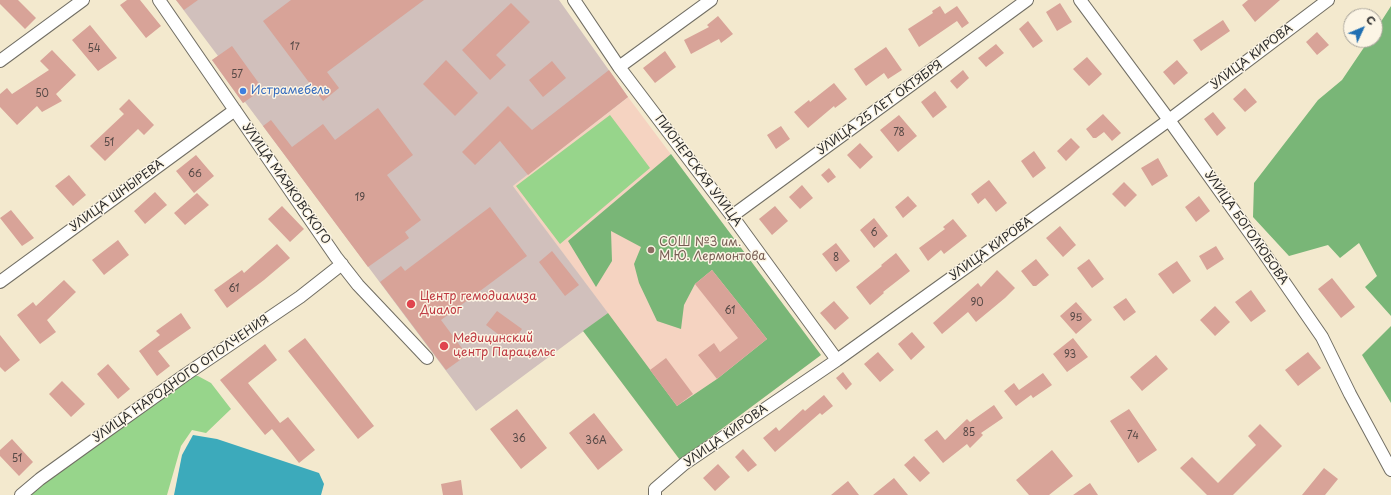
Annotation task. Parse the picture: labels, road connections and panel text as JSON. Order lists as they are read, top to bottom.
{
  "streets": {
    "street": [
      "УЛИЦА КИРОВА",
      "УЛИЦА 25 ЛЕТ ОКТЯБРЯ",
      "ПИОНЕРСКАЯ УЛИЦА",
      "УЛИЦА МАЯКОВСКОГО",
      "УЛИЦА ШНЫРЕВА",
      "УЛИЦА БОГОЛЮБОВА",
      "УЛИЦА НАРОДНОГО ОПОЛЧЕНИЯ"
    ]
  },
  "crossings": [
    ["УЛИЦА КИРОВА", "ПИОНЕРСКАЯ УЛИЦА"],
    ["УЛИЦА КИРОВА", "УЛИЦА БОГОЛЮБОВА"],
    ["УЛИЦА 25 ЛЕТ ОКТЯБРЯ", "ПИОНЕРСКАЯ УЛИЦА"],
    ["УЛИЦА МАЯКОВСКОГО", "УЛИЦА ШНЫРЕВА"],
    ["УЛИЦА МАЯКОВСКОГО", "УЛИЦА НАРОДНОГО ОПОЛЧЕНИЯ"]
  ],
  "places": [
    "Истрамебель",
    "СОШ №3 им. М.Ю. Лермонтова",
    "Центр гемодиализа Диалог",
    "Медицинский центр Парацельс"
  ],
  "house_numbers": [
    "17",
    "54",
    "57",
    "50",
    "78",
    "51",
    "66",
    "19",
    "6",
    "8",
    "61",
    "90",
    "61",
    "95",
    "93",
    "85",
    "74",
    "36",
    "36А",
    "51"
  ],
  "north": "top right"
}
